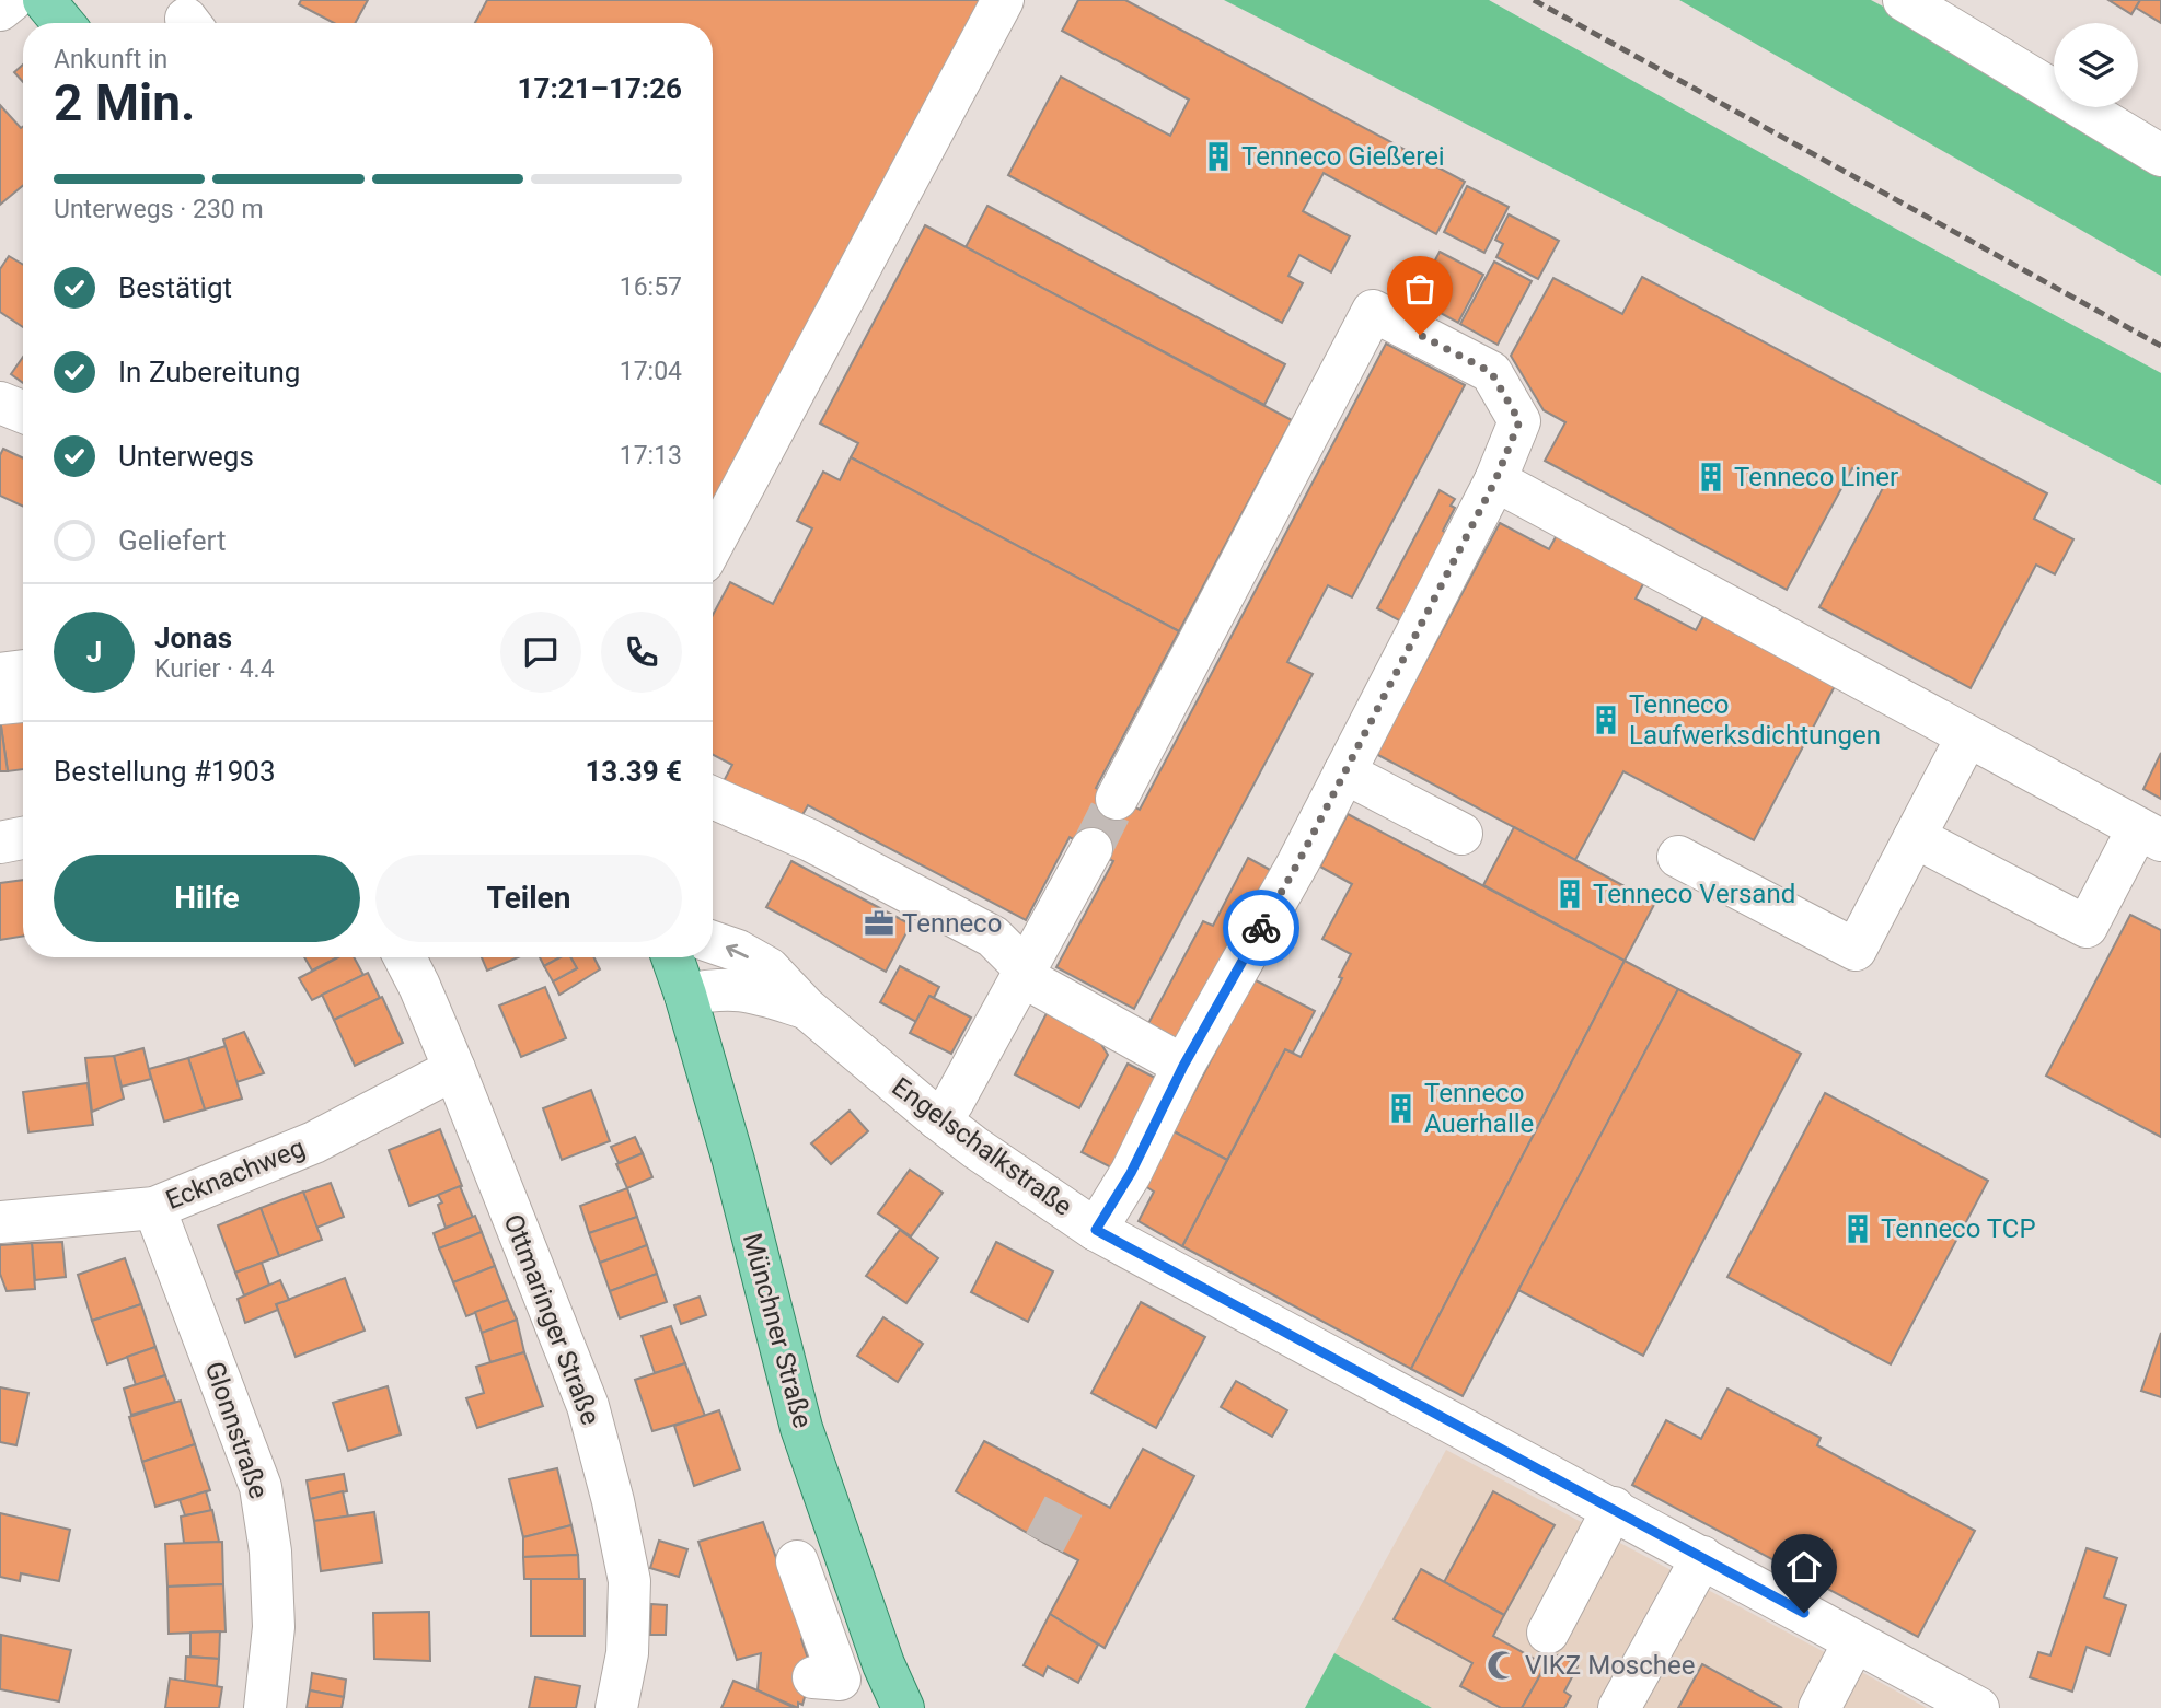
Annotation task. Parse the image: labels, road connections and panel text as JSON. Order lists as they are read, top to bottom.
{
  "streets": {
    "main road": ["Münchner Straße"],
    "street": [
      "Engelschalkstraße",
      "Ecknachweg",
      "Ottmaringer Straße",
      "Glonnstraße"
    ]
  },
  "crossings": [
    ["Engelschalkstraße", "Münchner Straße"],
    ["Ecknachweg", "Ottmaringer Straße"],
    ["Ecknachweg", "Glonnstraße"]
  ],
  "places": {
    "building": [
      "Tenneco Gießerei",
      "Tenneco Liner",
      "Tenneco Laufwerksdichtungen",
      "Tenneco Versand",
      "Tenneco Auerhalle",
      "Tenneco TCP"
    ],
    "office": ["Tenneco"],
    "mosque": ["VIKZ Moschee"]
  },
  "page": {
    "heading": ["2 Min.", "Ankunft in", "17:21–17:26"],
    "panel": [
      "Jonas",
      "Kurier · 4.4",
      "Bestellung #1903",
      "13.39 €"
    ],
    "bar": "Unterwegs · 230 m",
    "list": [
      ["Bestätigt", "16:57"],
      ["In Zubereitung", "17:04"],
      ["Unterwegs", "17:13"],
      "Geliefert"
    ],
    "round": "J",
    "buttons": ["Hilfe", "Teilen"]
  }
}
